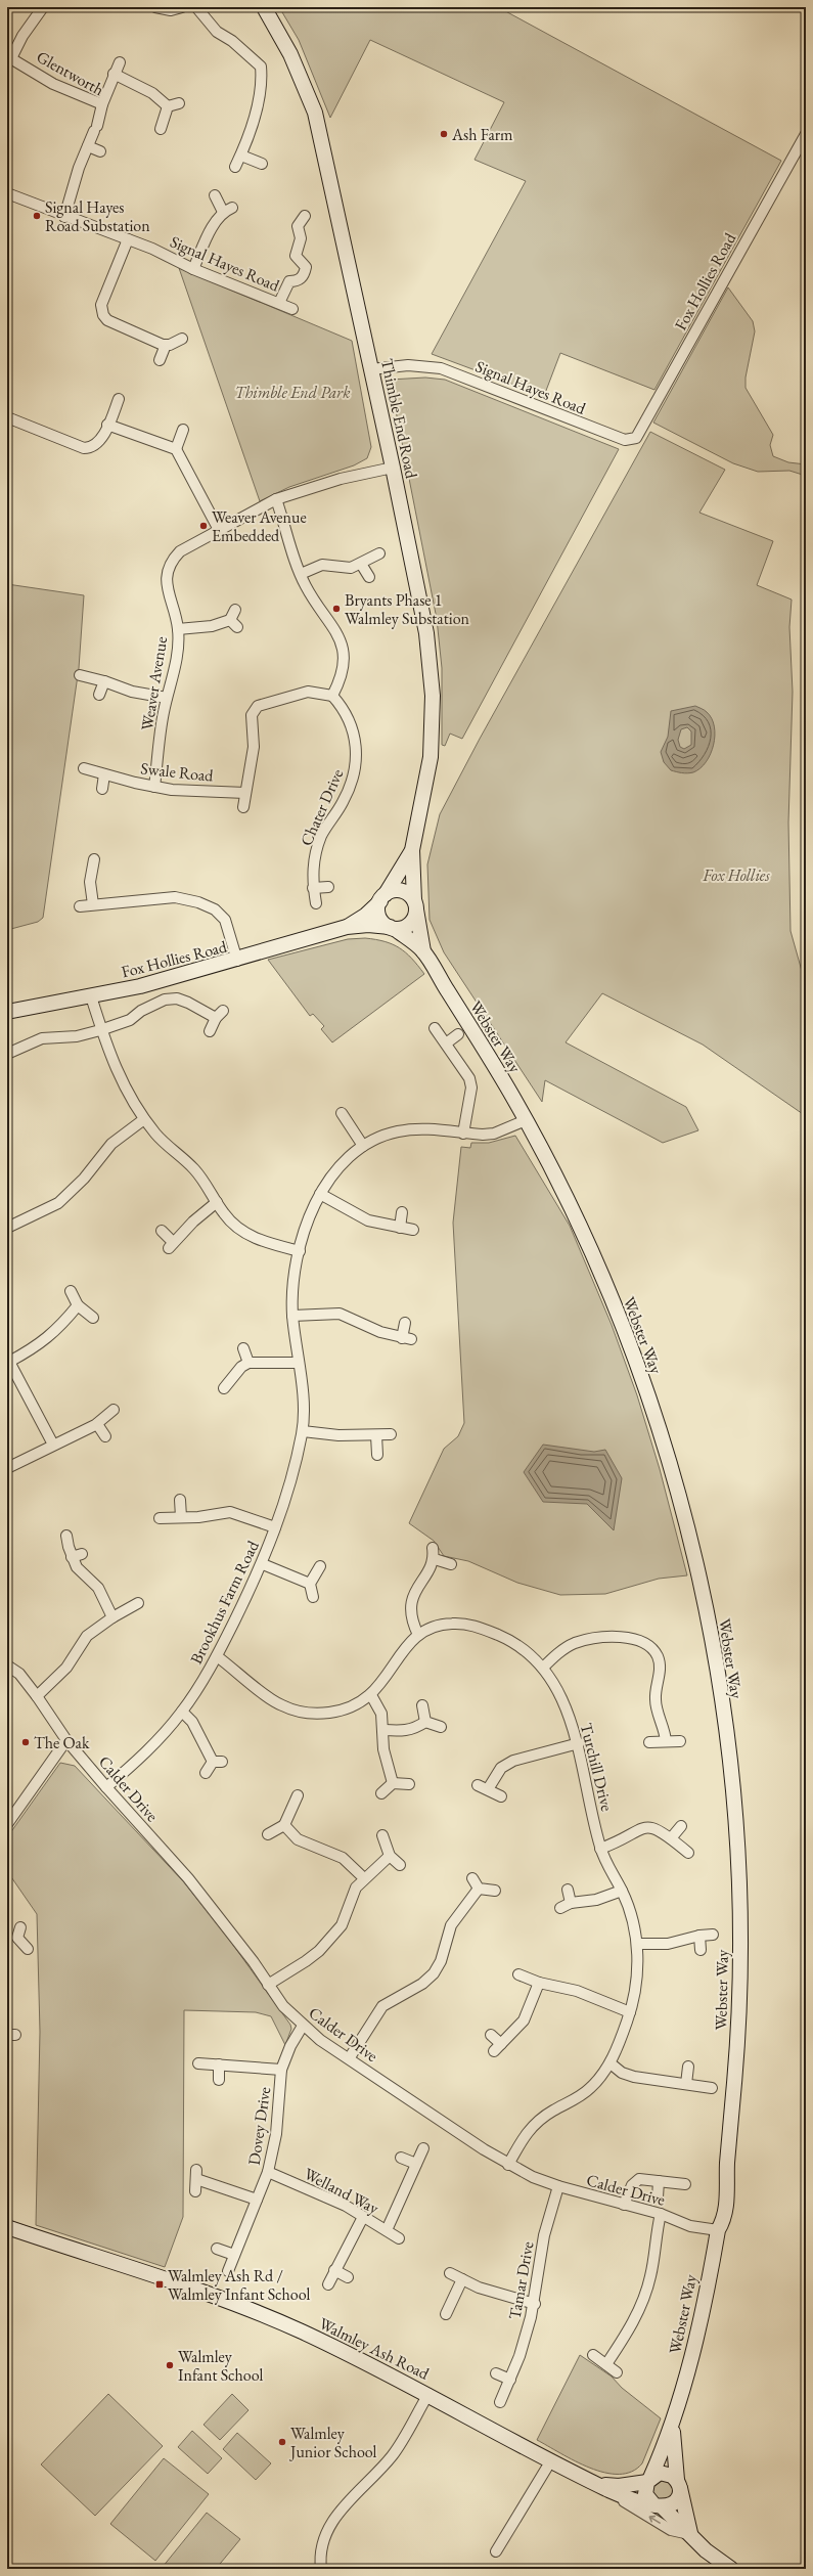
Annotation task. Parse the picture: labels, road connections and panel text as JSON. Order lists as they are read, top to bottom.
{
  "streets": {
    "street": [
      "Glentworth",
      "Signal Hayes Road",
      "Fox Hollies Road",
      "Thimble End Road",
      "Weaver Avenue",
      "Swale Road",
      "Chater Drive",
      "Webster Way",
      "Brookhus Farm Road",
      "Turchill Drive",
      "Calder Drive",
      "Dovey Drive",
      "Welland Way",
      "Tamar Drive",
      "Walmley Ash Road"
    ]
  },
  "crossings": [
    ["Glentworth", "Signal Hayes Road"],
    ["Signal Hayes Road", "Fox Hollies Road"],
    ["Signal Hayes Road", "Thimble End Road"],
    ["Fox Hollies Road", "Thimble End Road"],
    ["Fox Hollies Road", "Webster Way"],
    ["Thimble End Road", "Weaver Avenue"],
    ["Thimble End Road", "Webster Way"],
    ["Weaver Avenue", "Swale Road"],
    ["Webster Way", "Brookhus Farm Road"],
    ["Webster Way", "Calder Drive"],
    ["Webster Way", "Walmley Ash Road"],
    ["Brookhus Farm Road", "Turchill Drive"],
    ["Brookhus Farm Road", "Calder Drive"],
    ["Turchill Drive", "Calder Drive"],
    ["Calder Drive", "Dovey Drive"],
    ["Calder Drive", "Tamar Drive"],
    ["Dovey Drive", "Welland Way"]
  ],
  "parks": ["Thimble End Park", "Fox Hollies"],
  "places": {
    "other": [
      "Ash Farm",
      "Signal Hayes Road Substation",
      "Weaver Avenue Embedded",
      "Bryants Phase 1 Walmley Substation",
      "The Oak",
      "Walmley Infant School",
      "Walmley Junior School"
    ],
    "transit": ["Walmley Ash Rd / Walmley Infant School"]
  }
}
